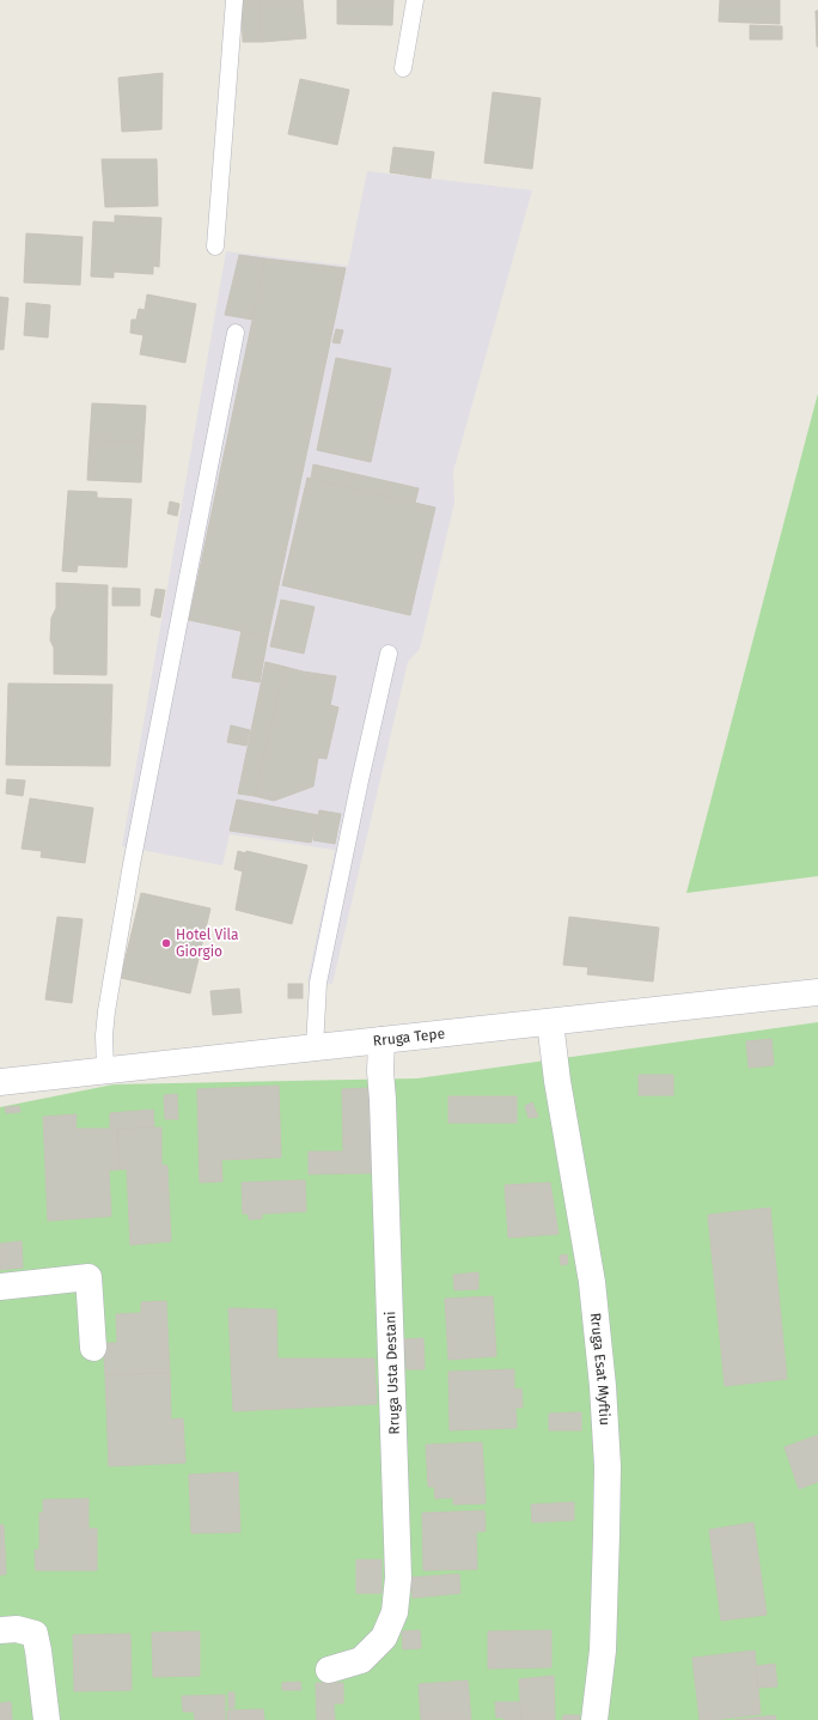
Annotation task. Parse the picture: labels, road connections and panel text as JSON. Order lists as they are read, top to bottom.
{
  "streets": {
    "street": ["Rruga Tepe", "Rruga Esat Myftiu", "Rruga Usta Destani"]
  },
  "crossings": [
    ["Rruga Tepe", "Rruga Esat Myftiu"],
    ["Rruga Tepe", "Rruga Usta Destani"]
  ],
  "places": ["Hotel Vila Giorgio"]
}
